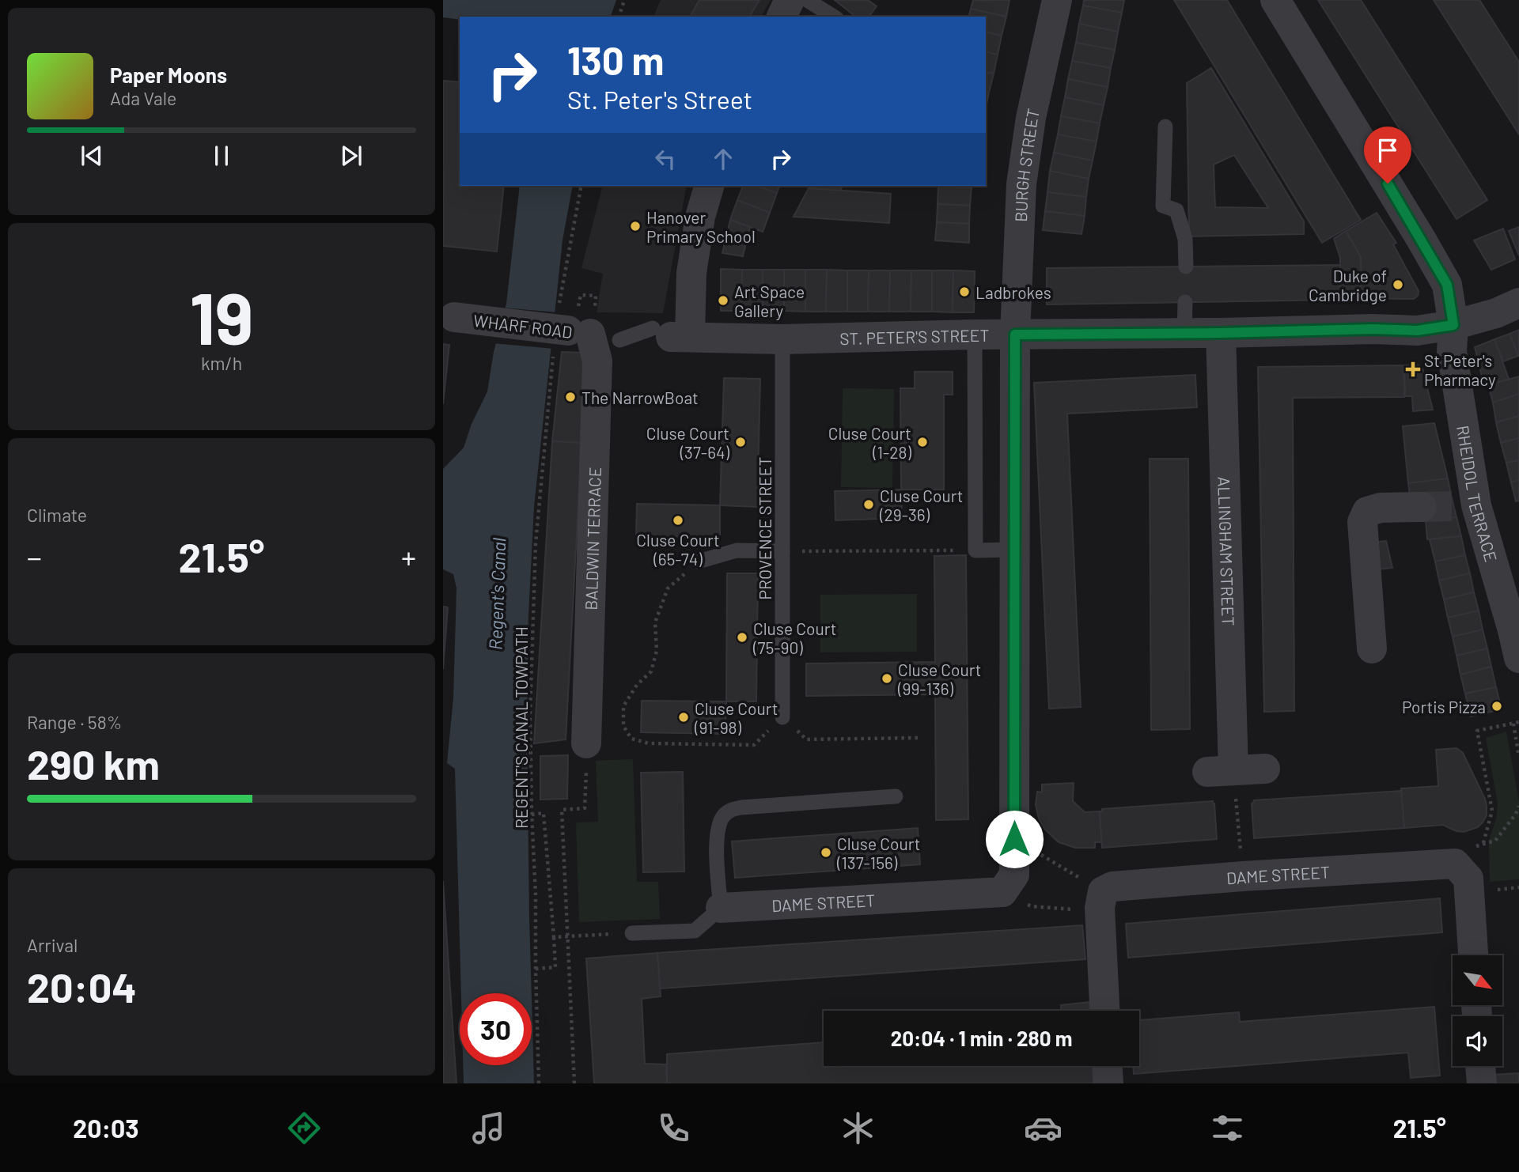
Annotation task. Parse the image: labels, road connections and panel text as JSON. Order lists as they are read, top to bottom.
{
  "streets": {
    "street": [
      "BURGH STREET",
      "WHARF ROAD",
      "ST. PETER'S STREET",
      "RHEIDOL TERRACE",
      "BALDWIN TERRACE",
      "ALLINGHAM STREET",
      "DAME STREET"
    ],
    "lane": ["PROVENCE STREET"],
    "path": ["REGENT'S CANAL TOWPATH"]
  },
  "crossings": [
    ["BURGH STREET", "ST. PETER'S STREET"],
    ["WHARF ROAD", "BALDWIN TERRACE"],
    ["ST. PETER'S STREET", "RHEIDOL TERRACE"],
    ["ST. PETER'S STREET", "PROVENCE STREET"],
    ["ST. PETER'S STREET", "ALLINGHAM STREET"]
  ],
  "water": ["Regent's Canal"],
  "places": {
    "other": [
      "Hanover Primary School",
      "Duke of Cambridge",
      "Ladbrokes",
      "Art Space Gallery",
      "The NarrowBoat",
      "Cluse Court (37-64)",
      "Cluse Court (1-28)",
      "Cluse Court (29-36)",
      "Cluse Court (65-74)",
      "Cluse Court (75-90)",
      "Cluse Court (99-136)",
      "Portis Pizza",
      "Cluse Court (91-98)",
      "Cluse Court (137-156)"
    ],
    "health": ["St Peter's Pharmacy"]
  },
  "north": "bottom right",
  "page": {
    "turn": ["130 m", "St. Peter's Street"],
    "song": ["Paper Moons", "Ada Vale"],
    "tile": [
      ["19", "km/h"],
      "Climate",
      ["Range · 58%", "290 km"],
      ["Arrival", "20:04"]
    ],
    "heat": ["−", "21.5°", "+"],
    "limit": "30",
    "trip": "20:04 · 1 min · 280 m",
    "tabs": ["20:03", "21.5°"]
  }
}
